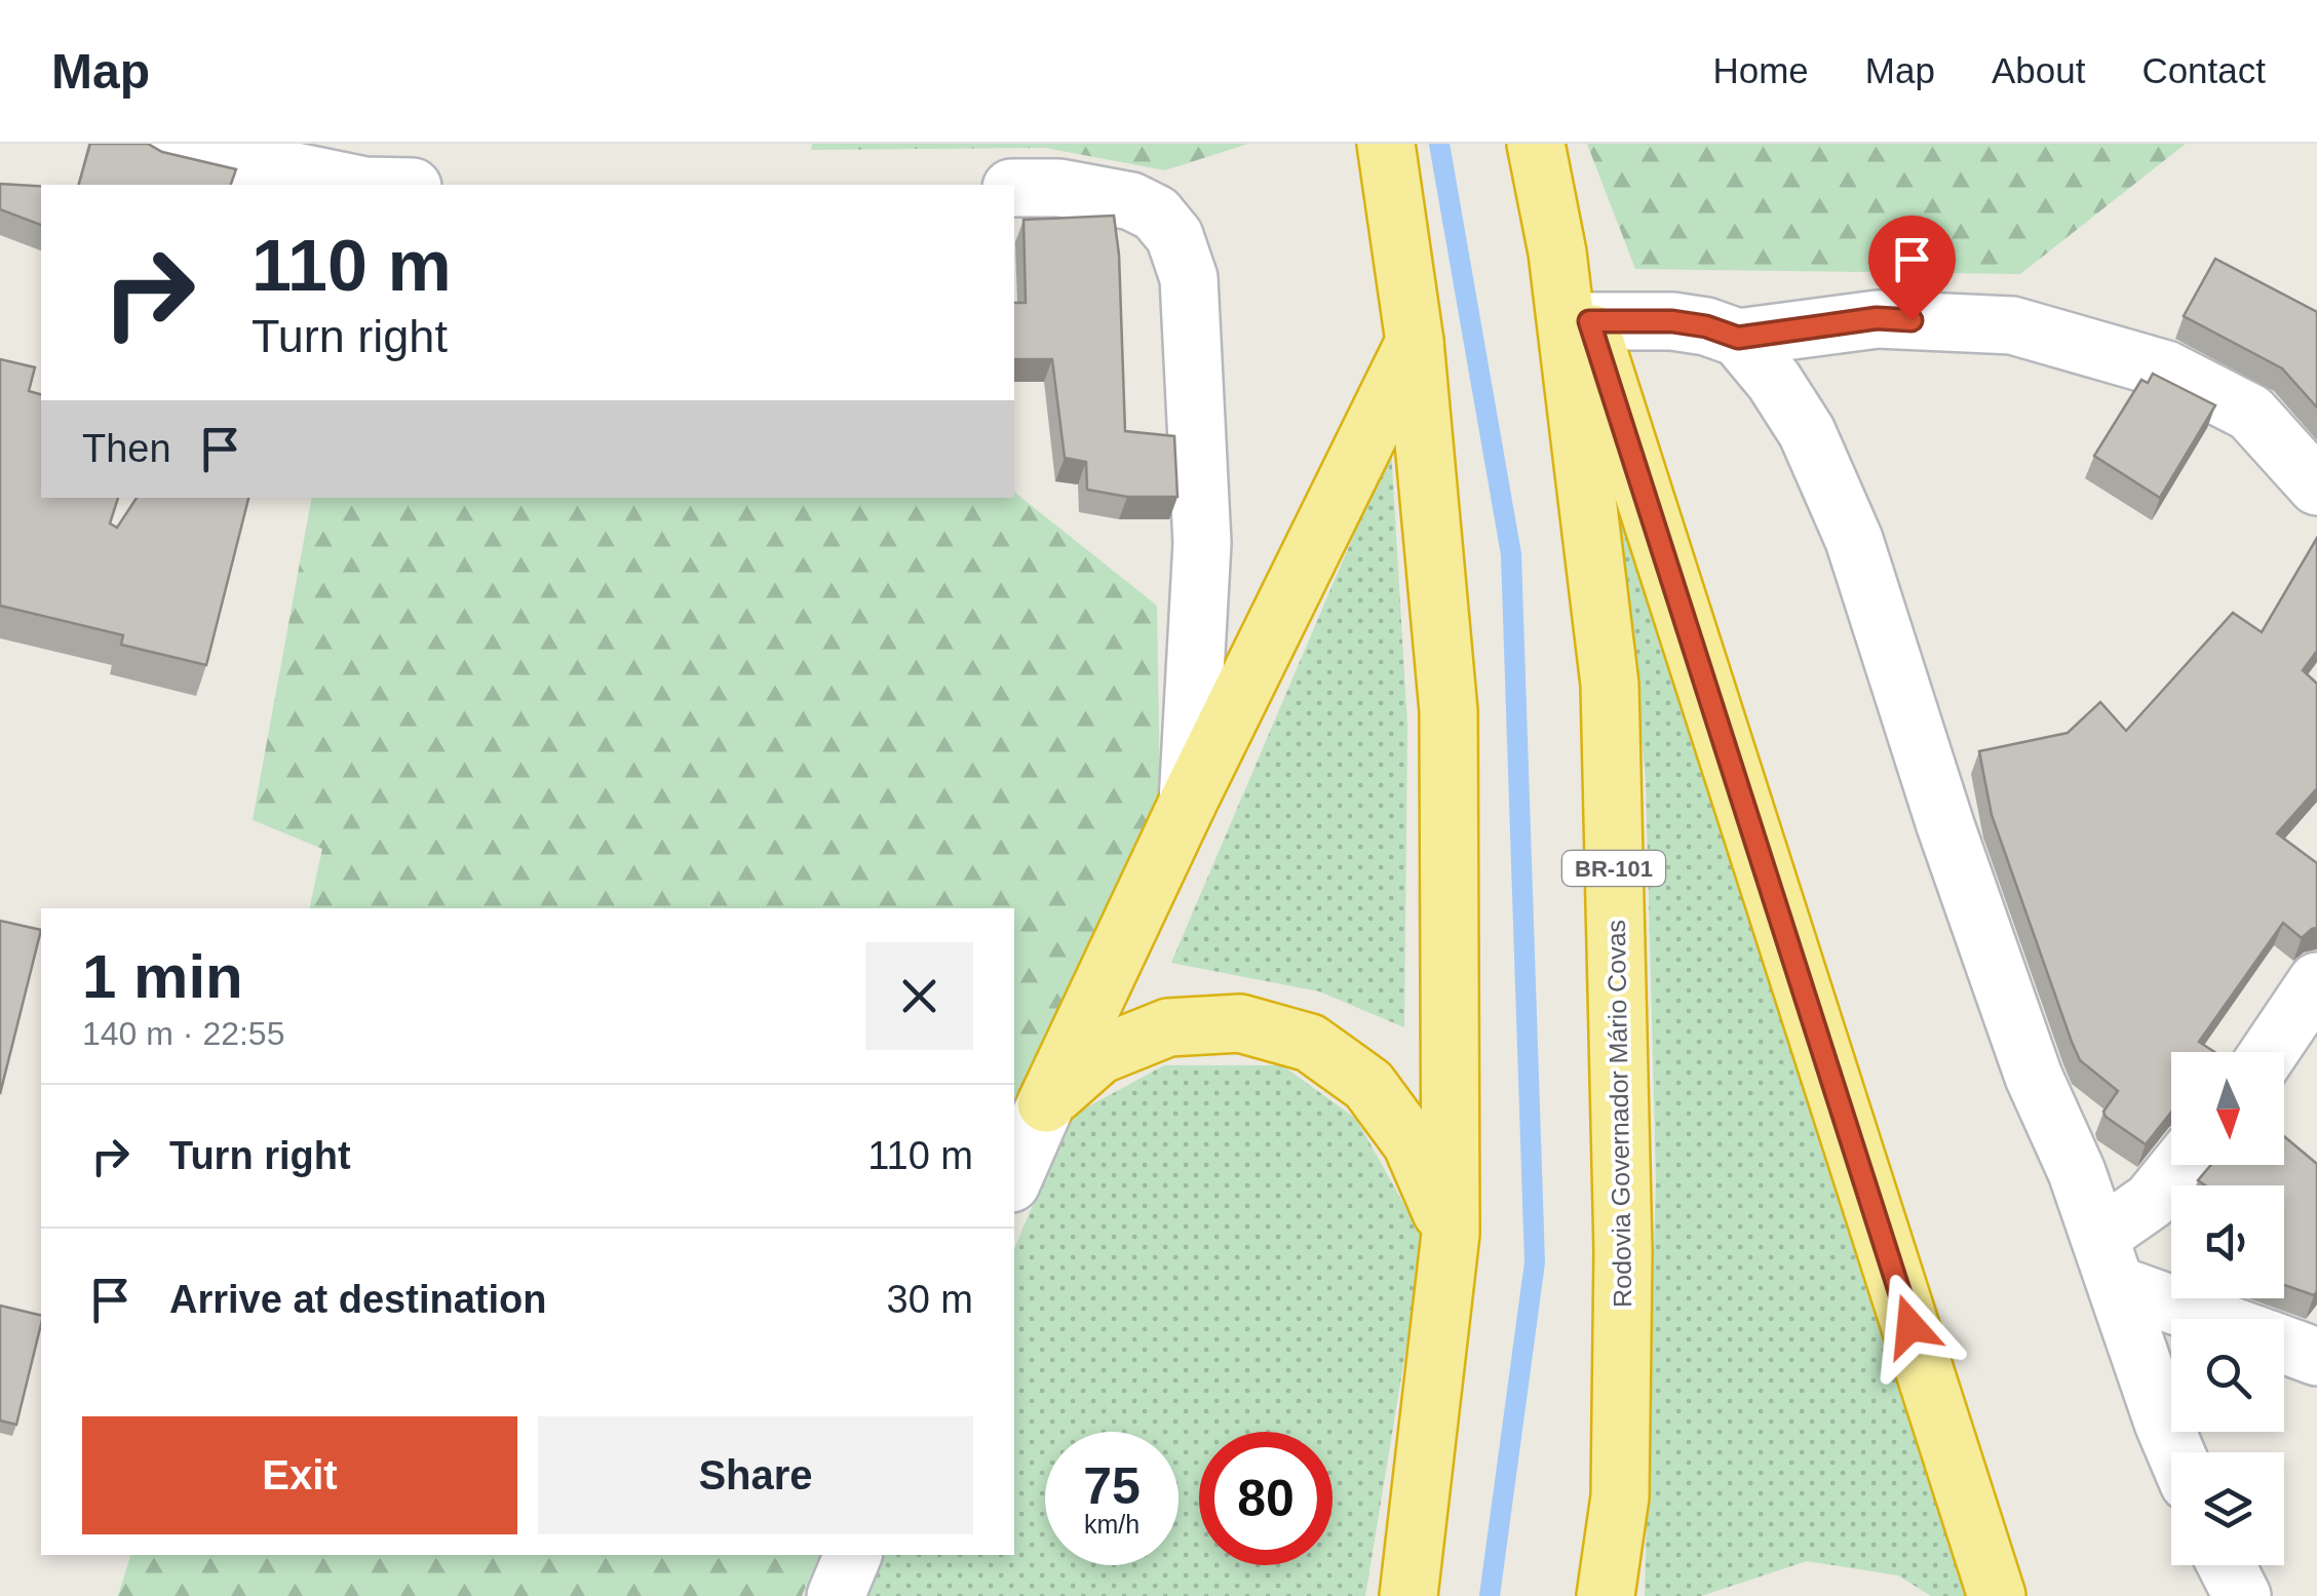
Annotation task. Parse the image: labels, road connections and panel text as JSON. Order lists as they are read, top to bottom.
{
  "streets": {
    "highway": ["BR-101", "Rodovia Governador Mário Covas"]
  },
  "north": "bottom",
  "page": {
    "header": "Map",
    "nav": [
      "Home",
      "Map",
      "About",
      "Contact"
    ],
    "turn": ["110 m", "Turn right"],
    "then": "Then",
    "heading": ["1 min", "140 m · 22:55"],
    "list": [
      {
        "name": "Turn right",
        "value": "110 m"
      },
      {
        "name": "Arrive at destination",
        "value": "30 m"
      }
    ],
    "buttons": ["Exit", "Share"],
    "speed": "75 km/h",
    "limit": "80"
  }
}
